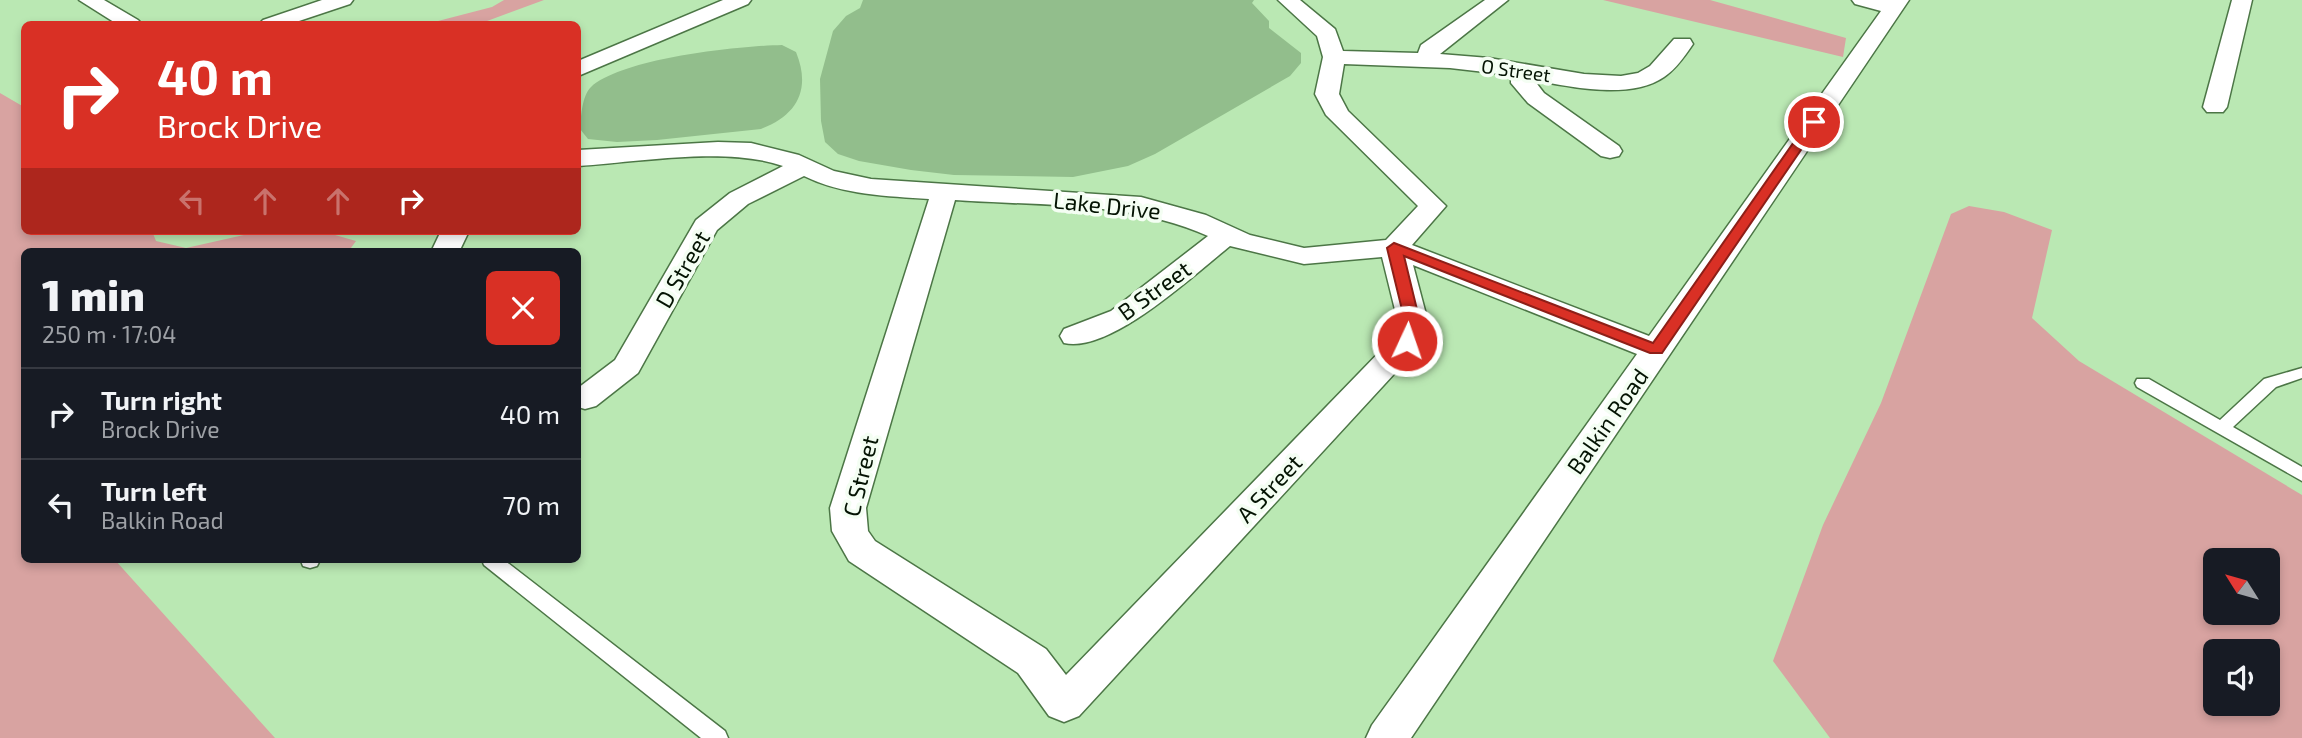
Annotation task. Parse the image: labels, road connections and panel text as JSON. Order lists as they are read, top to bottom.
{
  "streets": {
    "street": [
      "O Street",
      "Lake Drive",
      "D Street",
      "B Street",
      "Balkin Road",
      "C Street",
      "A Street"
    ]
  },
  "crossings": [
    ["Lake Drive", "D Street"],
    ["Lake Drive", "B Street"],
    ["Lake Drive", "C Street"],
    ["Lake Drive", "A Street"],
    ["C Street", "A Street"]
  ],
  "north": "top left",
  "page": {
    "turn": ["40 m", "Brock Drive"],
    "heading": ["1 min", "250 m · 17:04"],
    "list": [
      {
        "name": "Turn right",
        "note": "Brock Drive",
        "value": "40 m"
      },
      {
        "name": "Turn left",
        "note": "Balkin Road",
        "value": "70 m"
      }
    ]
  }
}
